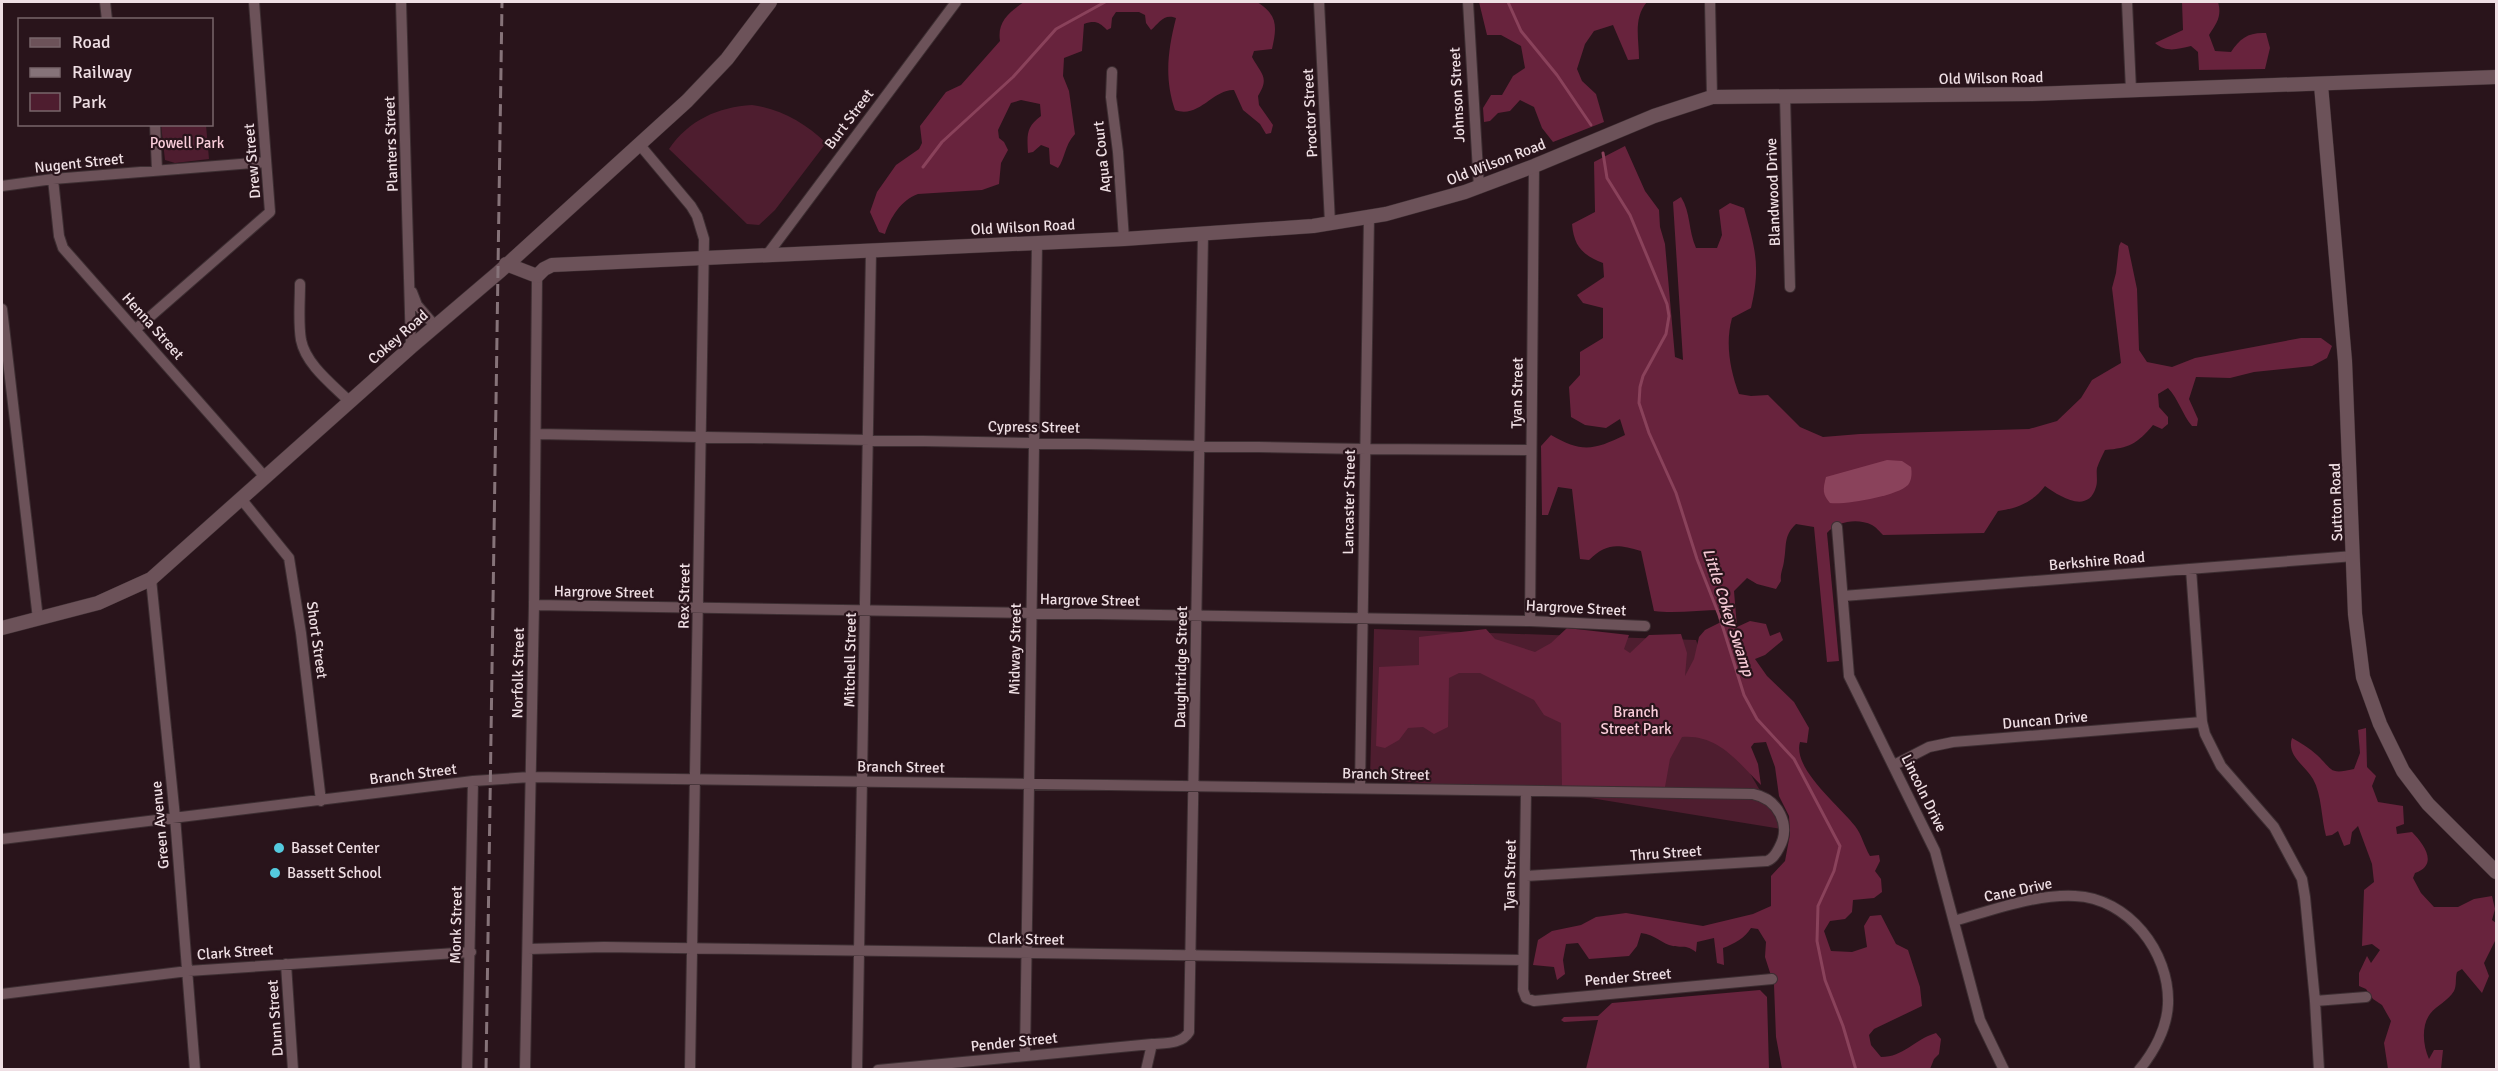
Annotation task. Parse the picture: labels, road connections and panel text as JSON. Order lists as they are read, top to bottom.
{
  "streets": {
    "street": [
      "Old Wilson Road",
      "Johnson Street",
      "Proctor Street",
      "Burt Street",
      "Planters Street",
      "Aqua Court",
      "Drew Street",
      "Nugent Street",
      "Blandwood Drive",
      "Henna Street",
      "Cokey Road",
      "Tyan Street",
      "Cypress Street",
      "Lancaster Street",
      "Sutton Road",
      "Berkshire Road",
      "Hargrove Street",
      "Rex Street",
      "Short Street",
      "Midway Street",
      "Mitchell Street",
      "Daughtridge Street",
      "Norfolk Street",
      "Duncan Drive",
      "Branch Street",
      "Lincoln Drive",
      "Green Avenue",
      "Thru Street",
      "Cane Drive",
      "Monk Street",
      "Clark Street",
      "Pender Street",
      "Dunn Street"
    ]
  },
  "crossings": [
    ["Old Wilson Road", "Johnson Street"],
    ["Old Wilson Road", "Proctor Street"],
    ["Old Wilson Road", "Burt Street"],
    ["Old Wilson Road", "Aqua Court"],
    ["Old Wilson Road", "Blandwood Drive"],
    ["Old Wilson Road", "Tyan Street"],
    ["Old Wilson Road", "Lancaster Street"],
    ["Old Wilson Road", "Sutton Road"],
    ["Old Wilson Road", "Rex Street"],
    ["Old Wilson Road", "Midway Street"],
    ["Old Wilson Road", "Mitchell Street"],
    ["Old Wilson Road", "Daughtridge Street"],
    ["Old Wilson Road", "Norfolk Street"],
    ["Planters Street", "Cokey Road"],
    ["Drew Street", "Nugent Street"],
    ["Drew Street", "Henna Street"],
    ["Nugent Street", "Henna Street"],
    ["Henna Street", "Cokey Road"],
    ["Cokey Road", "Rex Street"],
    ["Cokey Road", "Short Street"],
    ["Cokey Road", "Green Avenue"],
    ["Tyan Street", "Cypress Street"],
    ["Tyan Street", "Hargrove Street"],
    ["Tyan Street", "Branch Street"],
    ["Tyan Street", "Thru Street"],
    ["Tyan Street", "Clark Street"],
    ["Tyan Street", "Pender Street"],
    ["Cypress Street", "Lancaster Street"],
    ["Cypress Street", "Rex Street"],
    ["Cypress Street", "Midway Street"],
    ["Cypress Street", "Mitchell Street"],
    ["Cypress Street", "Daughtridge Street"],
    ["Cypress Street", "Norfolk Street"],
    ["Lancaster Street", "Hargrove Street"],
    ["Lancaster Street", "Branch Street"],
    ["Sutton Road", "Berkshire Road"],
    ["Berkshire Road", "Lincoln Drive"],
    ["Hargrove Street", "Rex Street"],
    ["Hargrove Street", "Midway Street"],
    ["Hargrove Street", "Mitchell Street"],
    ["Hargrove Street", "Daughtridge Street"],
    ["Hargrove Street", "Norfolk Street"],
    ["Rex Street", "Branch Street"],
    ["Rex Street", "Clark Street"],
    ["Short Street", "Branch Street"],
    ["Midway Street", "Branch Street"],
    ["Midway Street", "Clark Street"],
    ["Midway Street", "Pender Street"],
    ["Mitchell Street", "Branch Street"],
    ["Mitchell Street", "Clark Street"],
    ["Daughtridge Street", "Branch Street"],
    ["Daughtridge Street", "Clark Street"],
    ["Daughtridge Street", "Pender Street"],
    ["Norfolk Street", "Branch Street"],
    ["Norfolk Street", "Clark Street"],
    ["Duncan Drive", "Lincoln Drive"],
    ["Branch Street", "Green Avenue"],
    ["Branch Street", "Thru Street"],
    ["Branch Street", "Monk Street"],
    ["Lincoln Drive", "Cane Drive"],
    ["Green Avenue", "Clark Street"],
    ["Monk Street", "Clark Street"],
    ["Clark Street", "Pender Street"],
    ["Clark Street", "Dunn Street"]
  ],
  "water": ["Little Cokey Swamp"],
  "parks": ["Powell Park", "Branch Street Park"],
  "places": ["Basset Center", "Bassett School"],
  "legend": ["Road", "Railway", "Park"]
}
